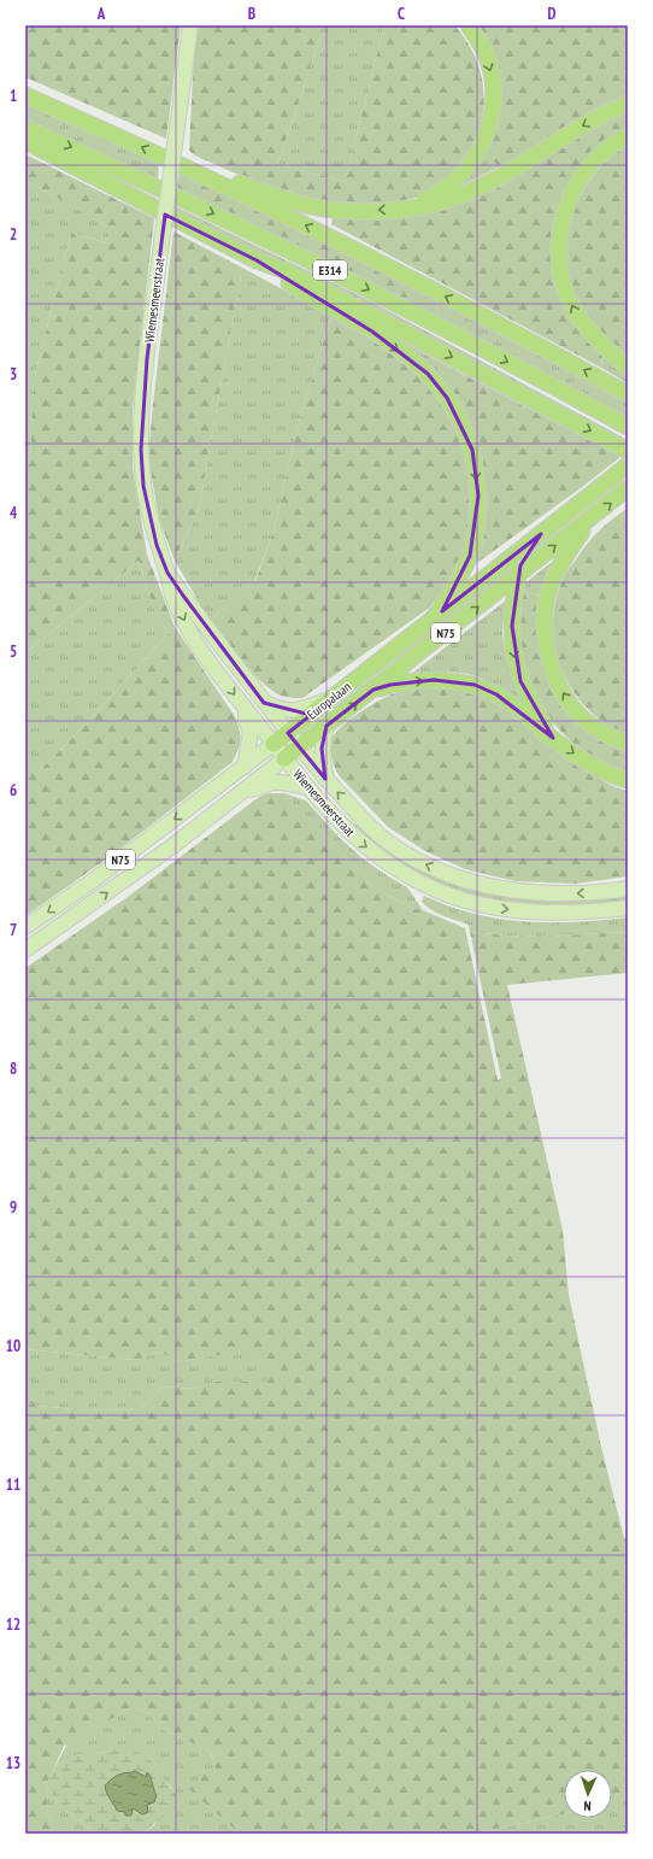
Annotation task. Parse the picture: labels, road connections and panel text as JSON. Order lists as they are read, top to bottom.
{
  "streets": {
    "highway": ["E314", "N75", "Europalaan"],
    "main road": ["Wiemesmeerstraat"]
  },
  "crossings": [
    ["Wiemesmeerstraat", "Europalaan"]
  ],
  "north": "bottom",
  "grid": {
    "columns": [
      "A",
      "B",
      "C",
      "D"
    ],
    "rows": [
      "1",
      "2",
      "3",
      "4",
      "5",
      "6",
      "7",
      "8",
      "9",
      "10",
      "11",
      "12",
      "13"
    ]
  }
}
